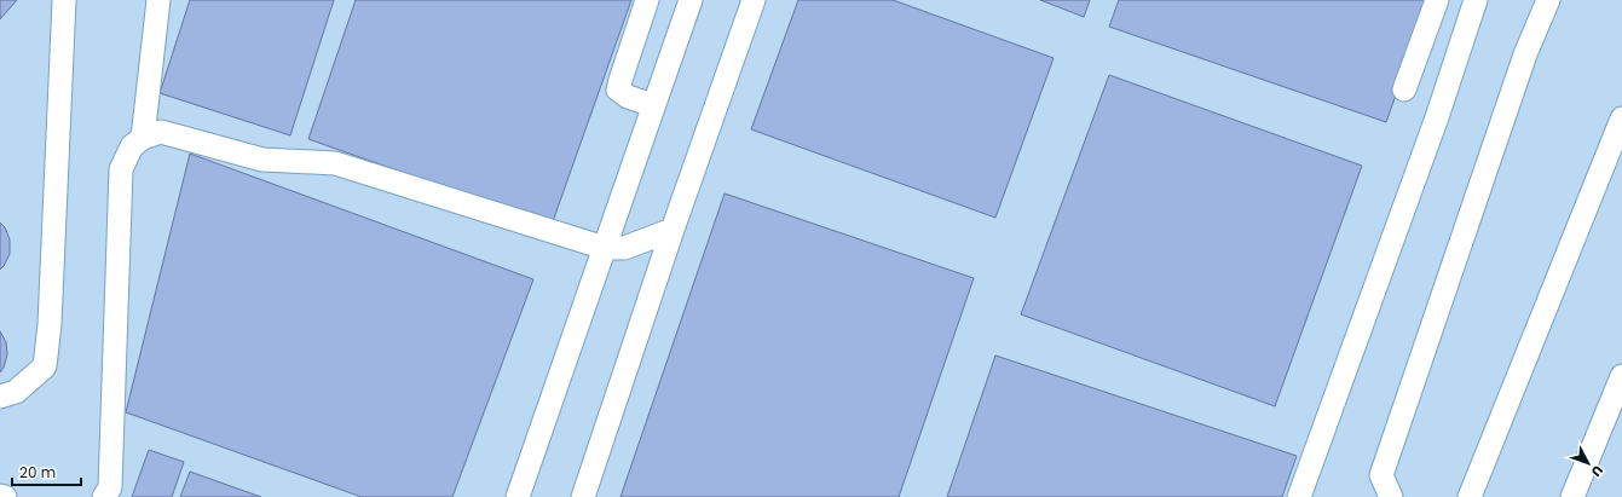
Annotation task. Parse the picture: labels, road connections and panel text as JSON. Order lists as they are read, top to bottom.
{
  "scale_bar": "20 m",
  "north": "bottom right"
}
